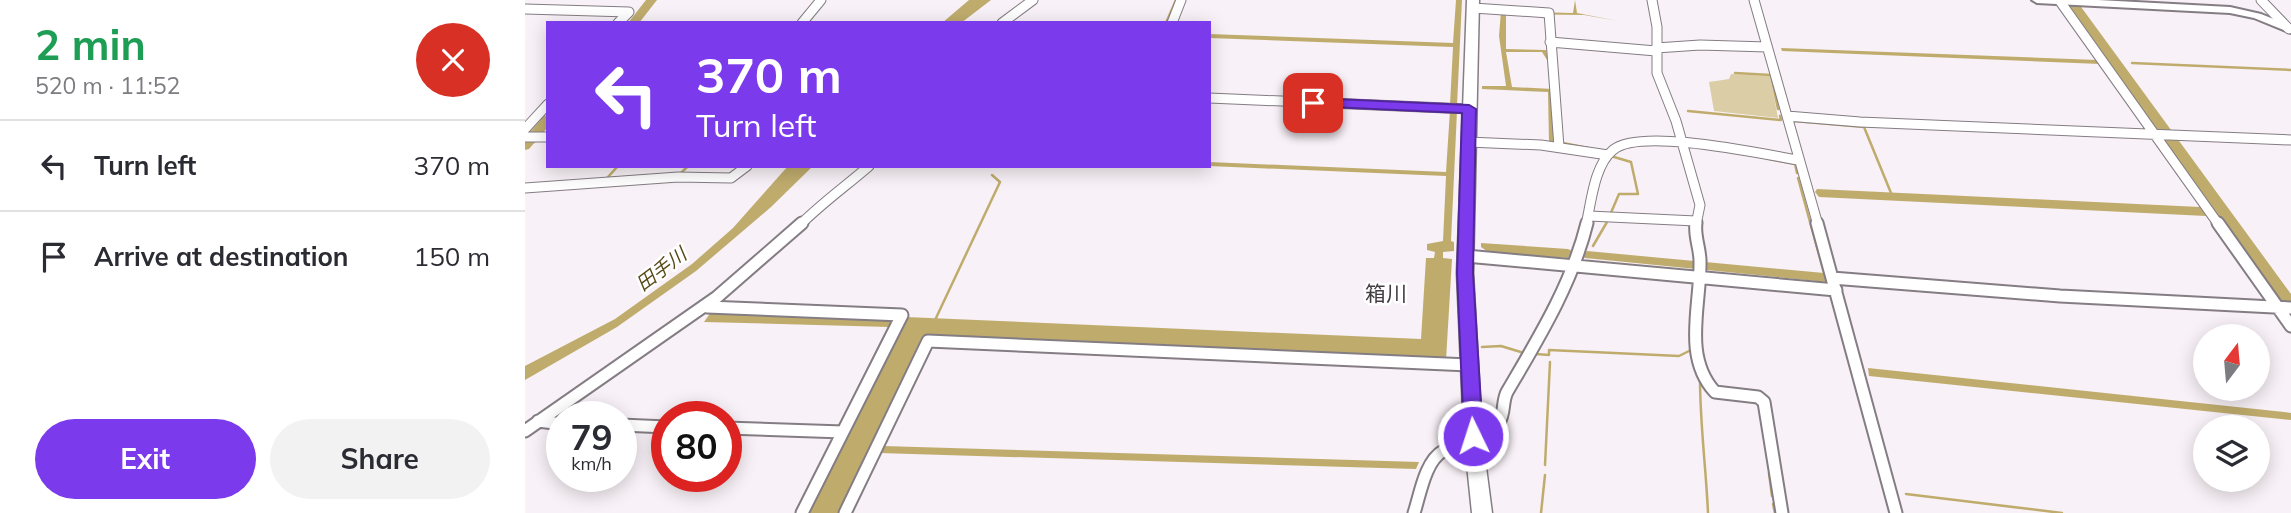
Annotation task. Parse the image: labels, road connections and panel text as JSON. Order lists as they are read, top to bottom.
{
  "districts": ["箱川"],
  "water": ["田手川"],
  "north": "top",
  "page": {
    "heading": ["2 min", "520 m · 11:52"],
    "turn": ["370 m", "Turn left"],
    "list": [
      {
        "name": "Turn left",
        "value": "370 m"
      },
      {
        "name": "Arrive at destination",
        "value": "150 m"
      }
    ],
    "speed": "79 km/h",
    "limit": "80",
    "buttons": ["Exit", "Share"]
  }
}
